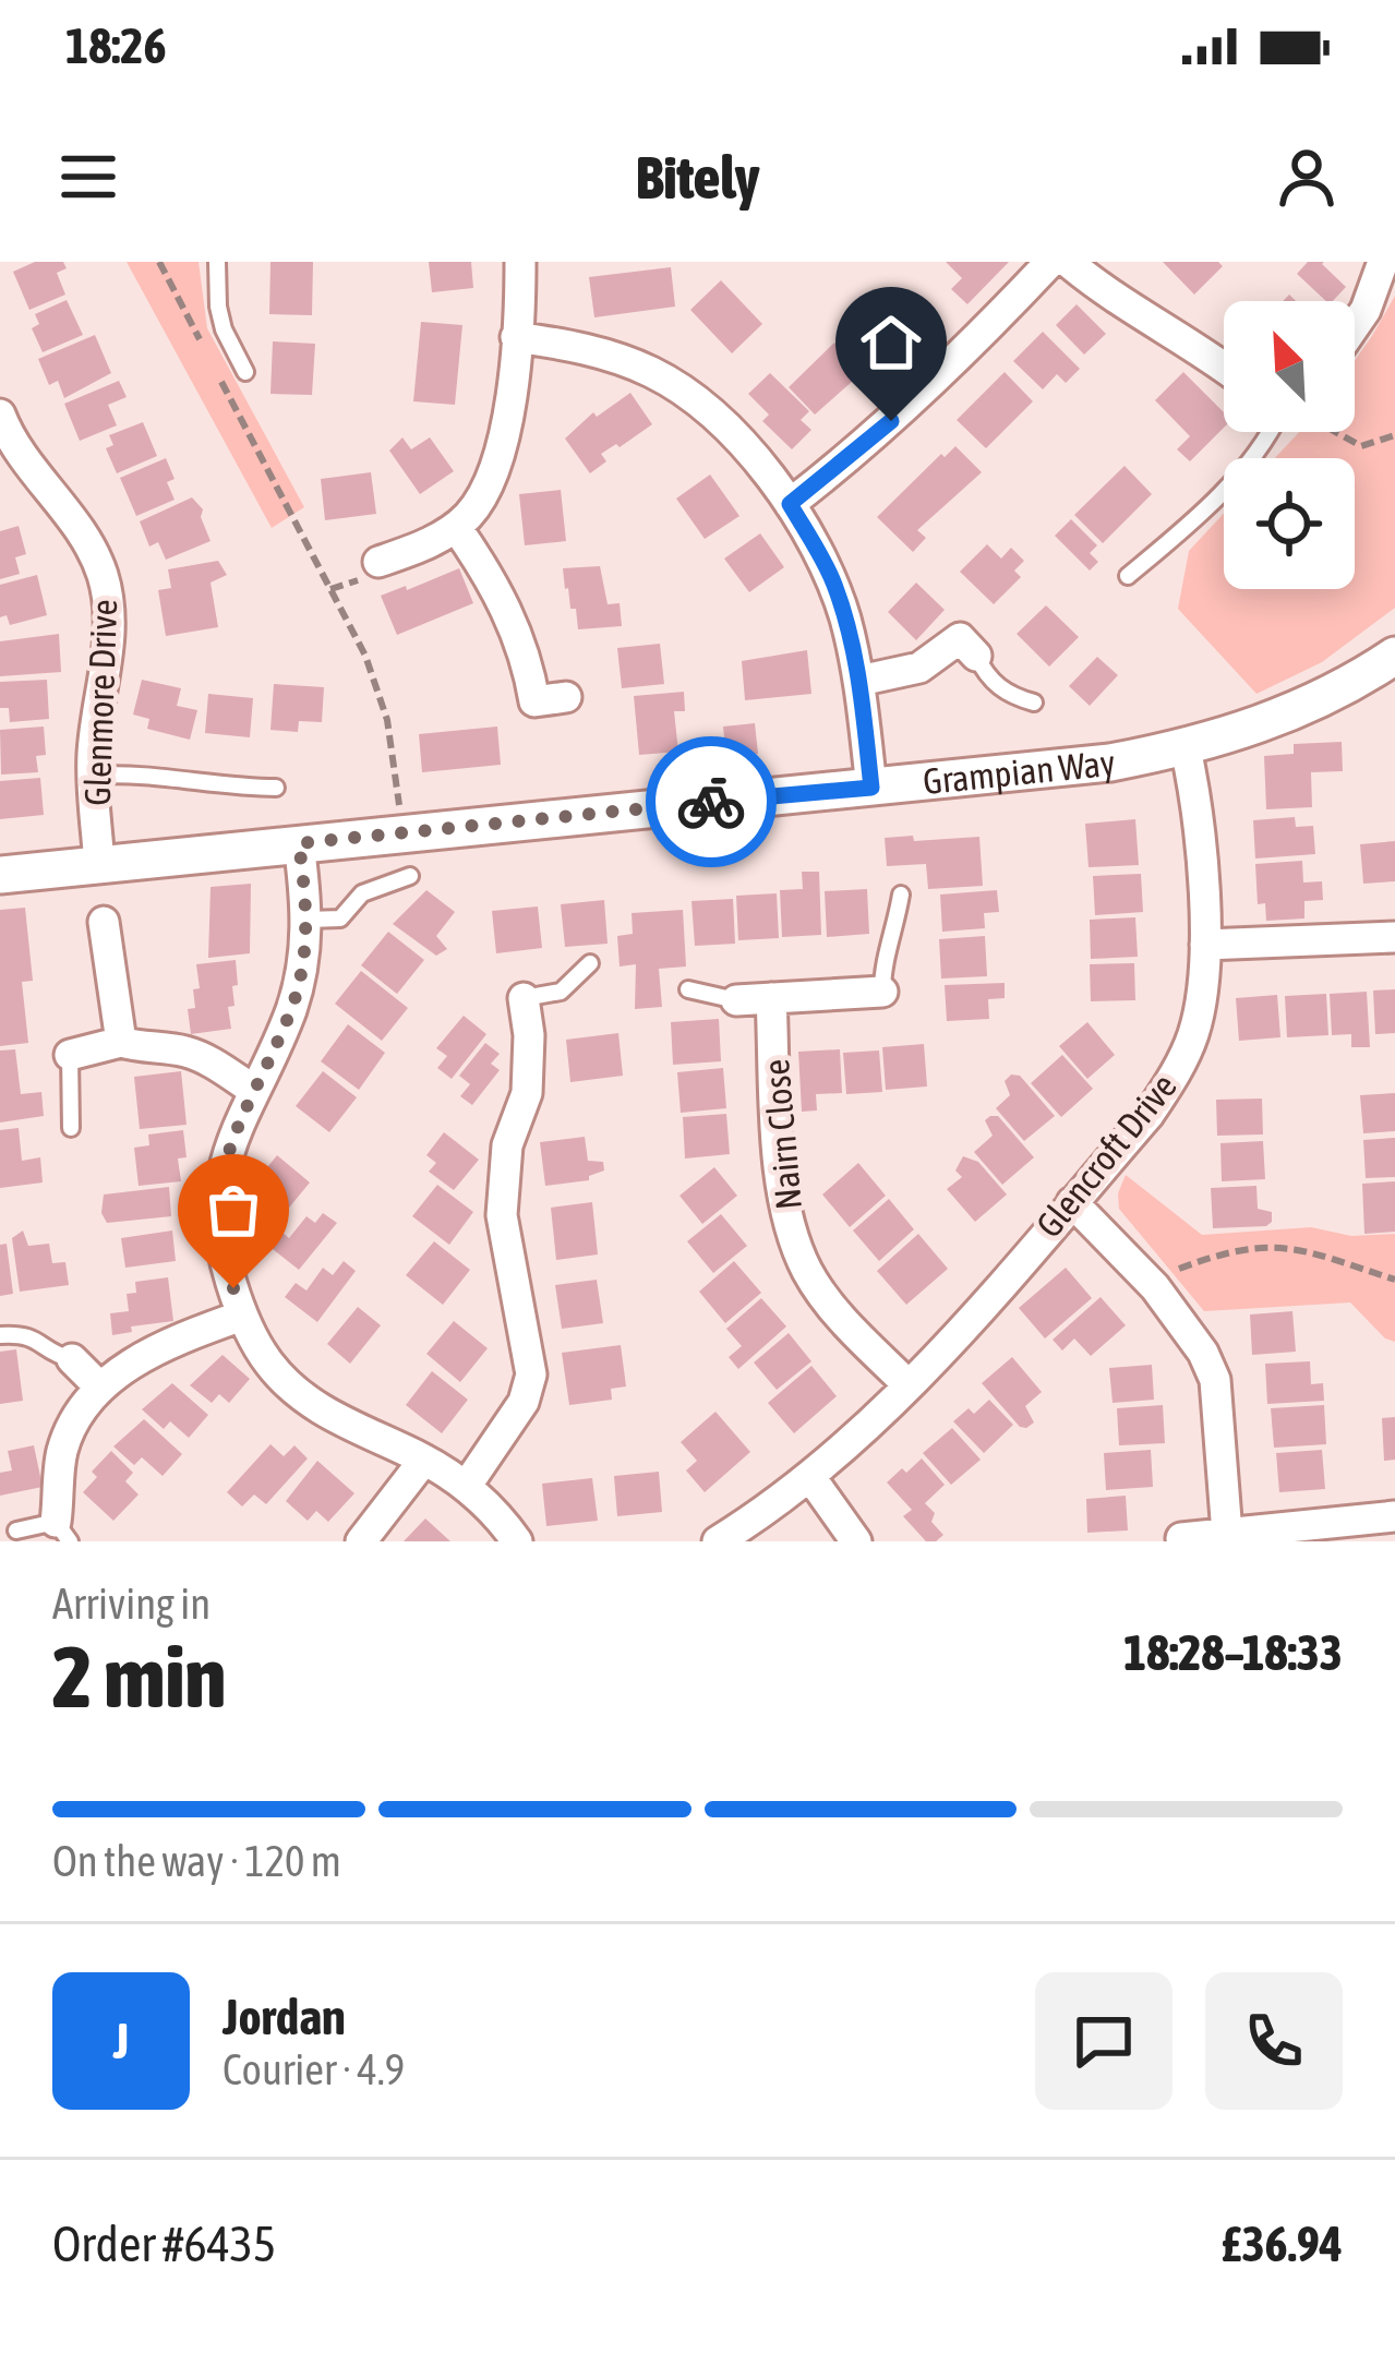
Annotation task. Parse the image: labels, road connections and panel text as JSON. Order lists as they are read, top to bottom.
{
  "streets": {
    "street": [
      "Glenmore Drive",
      "Grampian Way",
      "Nairn Close",
      "Glencroft Drive"
    ]
  },
  "crossings": [
    ["Glenmore Drive", "Grampian Way"],
    ["Grampian Way", "Glencroft Drive"],
    ["Nairn Close", "Glencroft Drive"]
  ],
  "north": "top left",
  "page": {
    "status": "18:26",
    "header": "Bitely",
    "heading": ["2 min", "Arriving in", "18:28–18:33"],
    "panel": [
      "Jordan",
      "Courier · 4.9",
      "Order #6435",
      "£36.94"
    ],
    "bar": "On the way · 120 m",
    "round": "J"
  }
}
